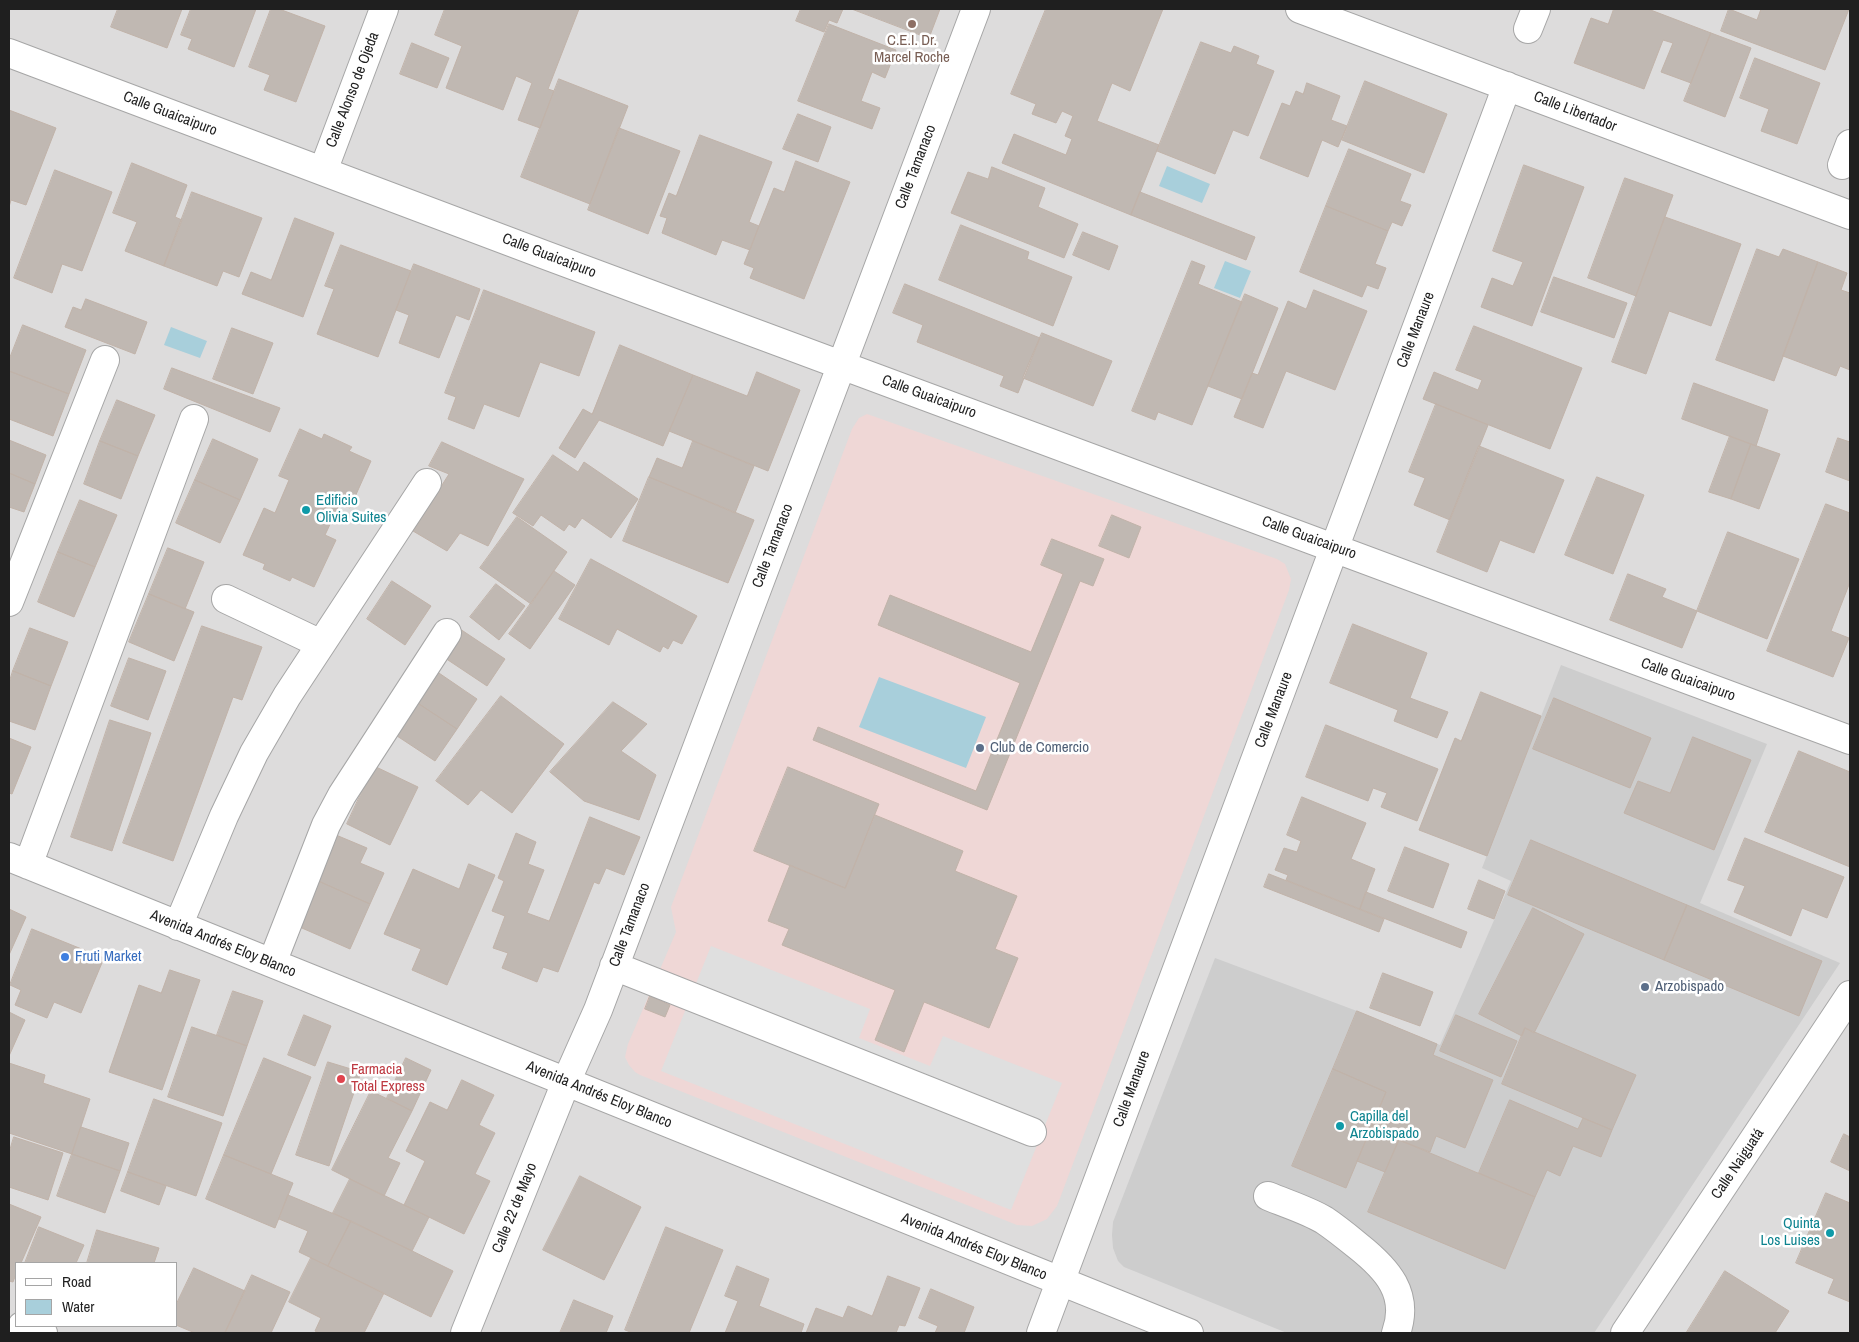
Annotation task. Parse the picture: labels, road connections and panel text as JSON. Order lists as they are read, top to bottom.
{
  "streets": {
    "street": [
      "Calle Alonso de Ojeda",
      "Calle Libertador",
      "Calle Guaicaipuro",
      "Calle Tamanaco",
      "Calle Manaure",
      "Avenida Andrés Eloy Blanco",
      "Calle Naiguatá",
      "Calle 22 de Mayo"
    ]
  },
  "crossings": [
    ["Calle Alonso de Ojeda", "Calle Guaicaipuro"],
    ["Calle Libertador", "Calle Manaure"],
    ["Calle Guaicaipuro", "Calle Tamanaco"],
    ["Calle Guaicaipuro", "Calle Manaure"],
    ["Calle Tamanaco", "Avenida Andrés Eloy Blanco"],
    ["Calle Tamanaco", "Calle 22 de Mayo"],
    ["Calle Manaure", "Avenida Andrés Eloy Blanco"],
    ["Avenida Andrés Eloy Blanco", "Calle 22 de Mayo"]
  ],
  "places": [
    "C.E.I. Dr. Marcel Roche",
    "Edificio Olivia Suites",
    "Club de Comercio",
    "Fruti Market",
    "Arzobispado",
    "Farmacia Total Express",
    "Capilla del Arzobispado",
    "Quinta Los Luises"
  ],
  "legend": ["Road", "Water"]
}
